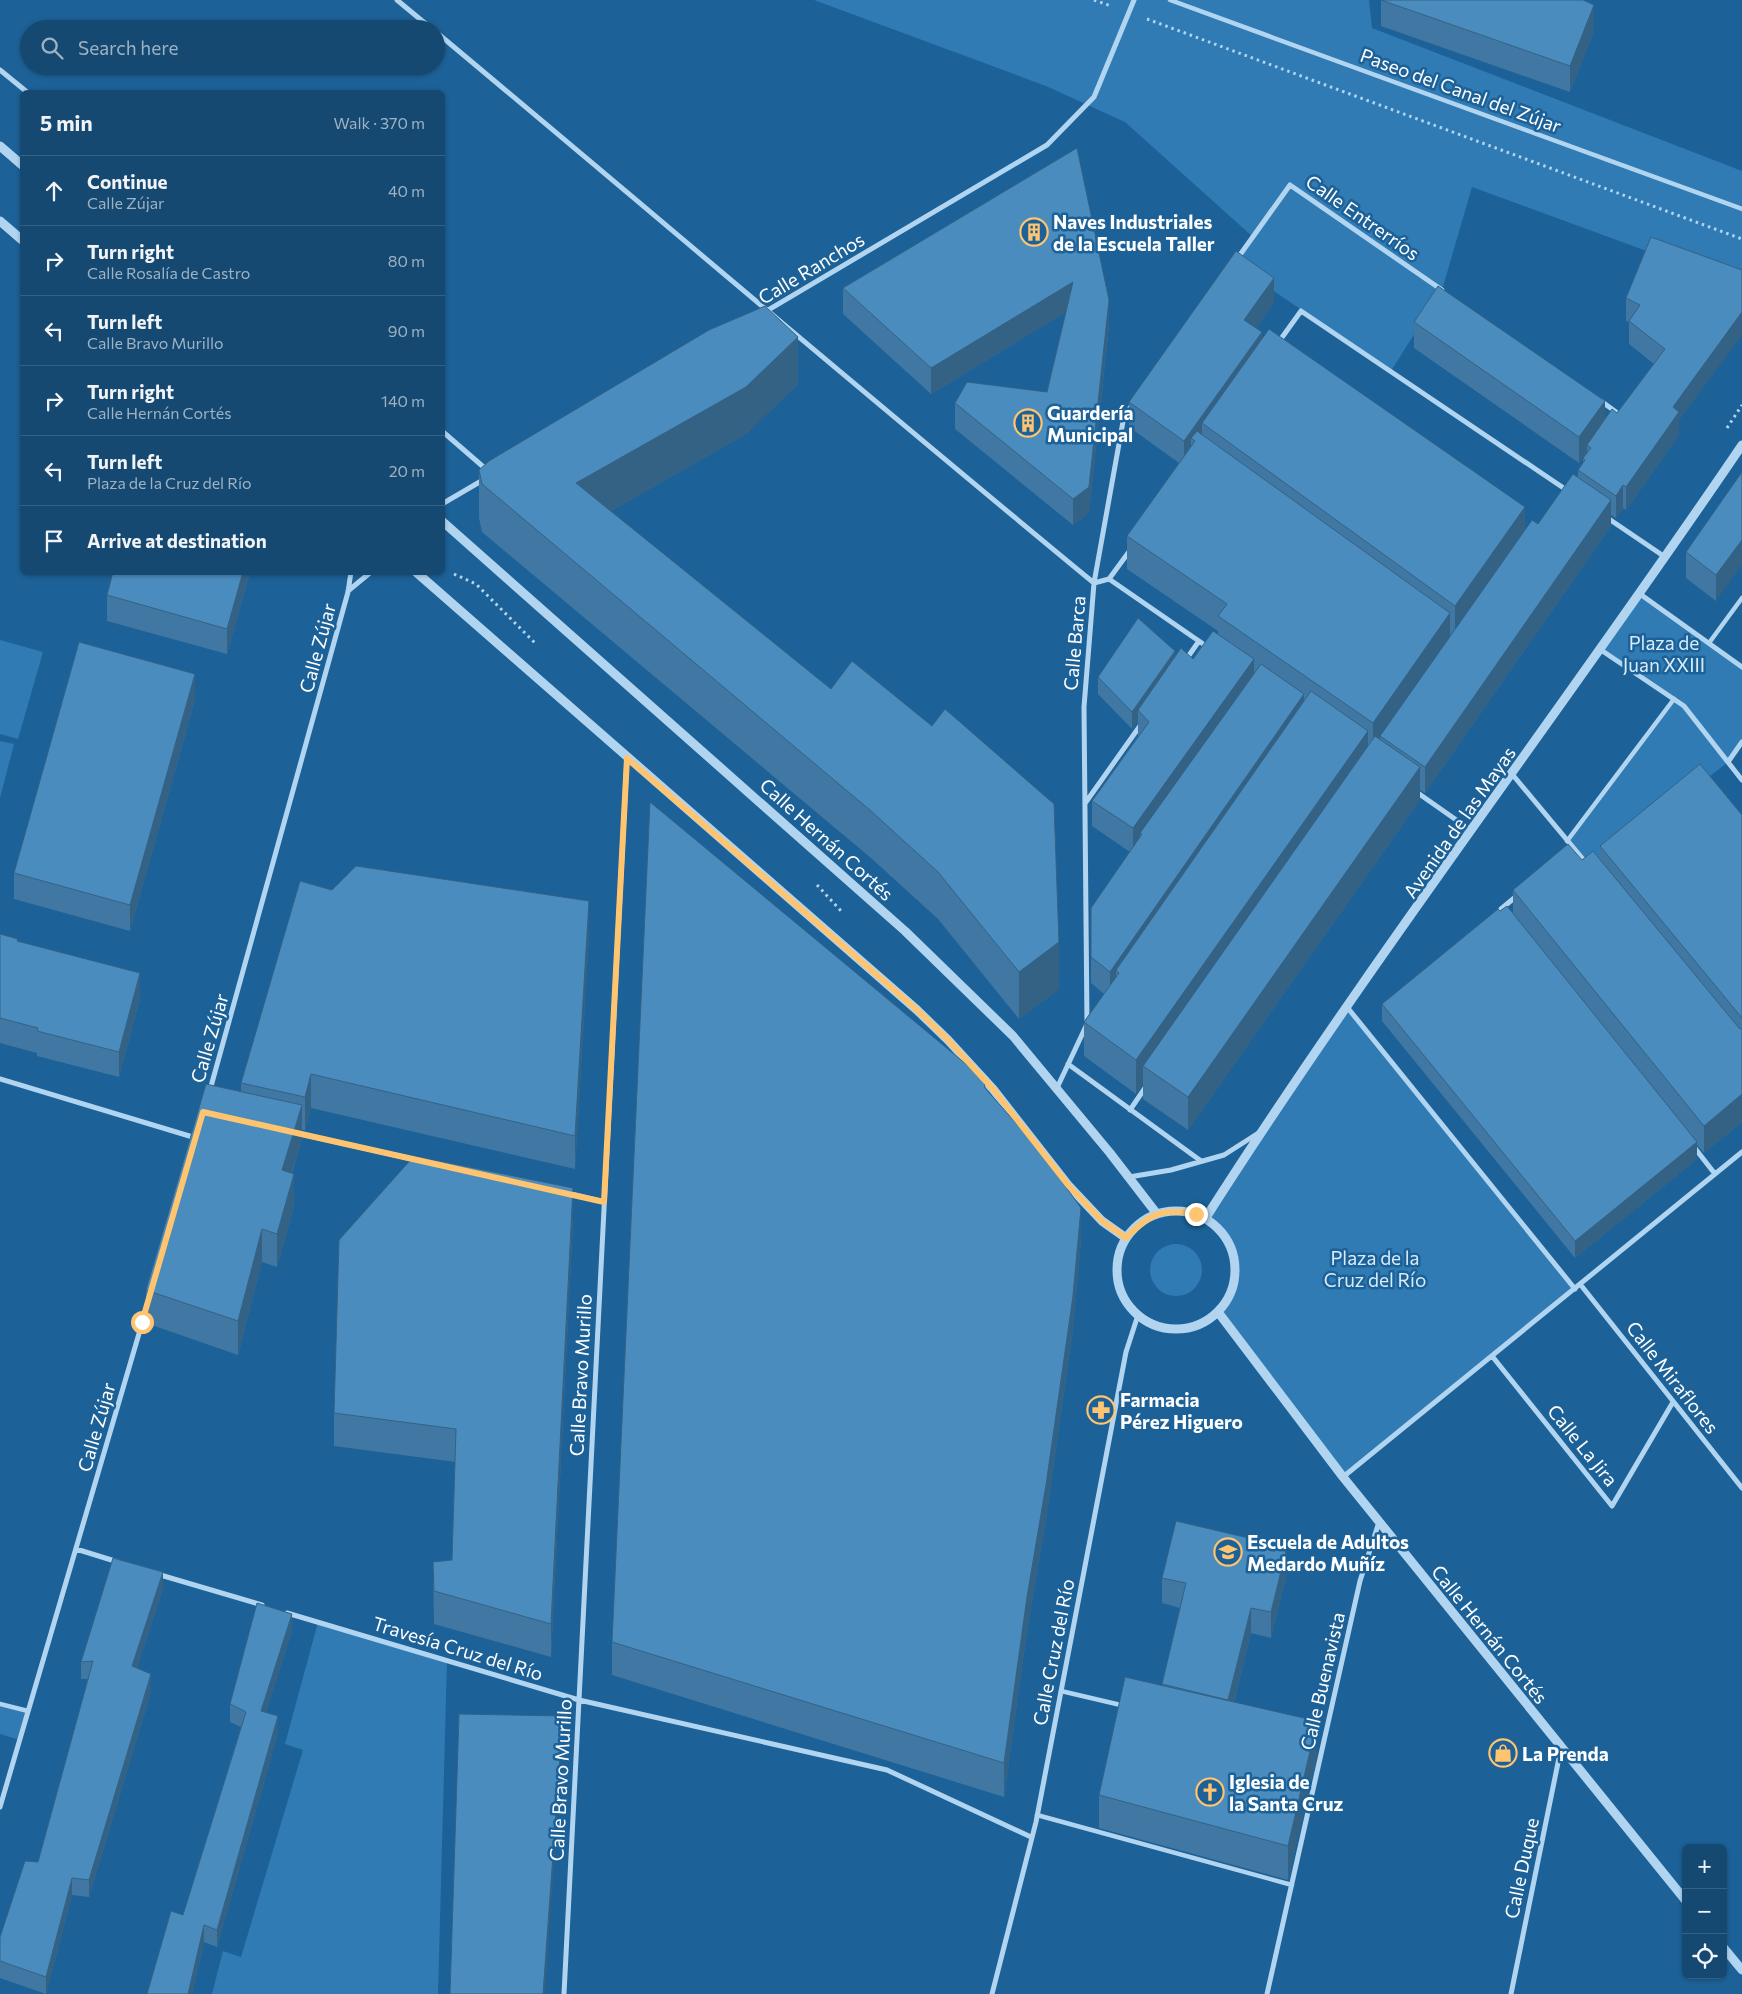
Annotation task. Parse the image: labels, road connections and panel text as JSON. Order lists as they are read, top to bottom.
{
  "streets": {
    "street": [
      "Paseo del Canal del Zújar",
      "Calle Entrerríos",
      "Calle Ranchos",
      "Calle Barca",
      "Calle Zújar",
      "Avenida de las Mayas",
      "Calle Hernán Cortés",
      "Calle Bravo Murillo",
      "Calle Miraflores",
      "Calle La Jira",
      "Travesía Cruz del Río",
      "Calle Cruz del Río",
      "Calle Buenavista",
      "Calle Duque"
    ]
  },
  "crossings": [
    ["Calle Barca", "Calle Hernán Cortés"],
    ["Avenida de las Mayas", "Calle Hernán Cortés"],
    ["Avenida de las Mayas", "Calle Cruz del Río"],
    ["Calle Hernán Cortés", "Calle Cruz del Río"],
    ["Calle Hernán Cortés", "Calle Buenavista"],
    ["Calle Hernán Cortés", "Calle Duque"],
    ["Calle Bravo Murillo", "Travesía Cruz del Río"],
    ["Calle Miraflores", "Calle La Jira"],
    ["Travesía Cruz del Río", "Calle Cruz del Río"]
  ],
  "parks": ["Plaza de Juan XXIII", "Plaza de la Cruz del Río"],
  "places": {
    "building": ["Naves Industriales de la Escuela Taller", "Guardería Municipal"],
    "pharmacy": ["Farmacia Pérez Higuero"],
    "school or university": ["Escuela de Adultos Medardo Muñíz"],
    "shop": ["La Prenda"],
    "church": ["Iglesia de la Santa Cruz"]
  },
  "page": {
    "search": "Search here",
    "heading": ["5 min", "Walk · 370 m"],
    "list": [
      ["Continue", "Calle Zújar", "40 m"],
      ["Turn right", "Calle Rosalía de Castro", "80 m"],
      ["Turn left", "Calle Bravo Murillo", "90 m"],
      ["Turn right", "Calle Hernán Cortés", "140 m"],
      ["Turn left", "Plaza de la Cruz del Río", "20 m"],
      "Arrive at destination"
    ],
    "map_buttons": ["+", "−"]
  }
}
